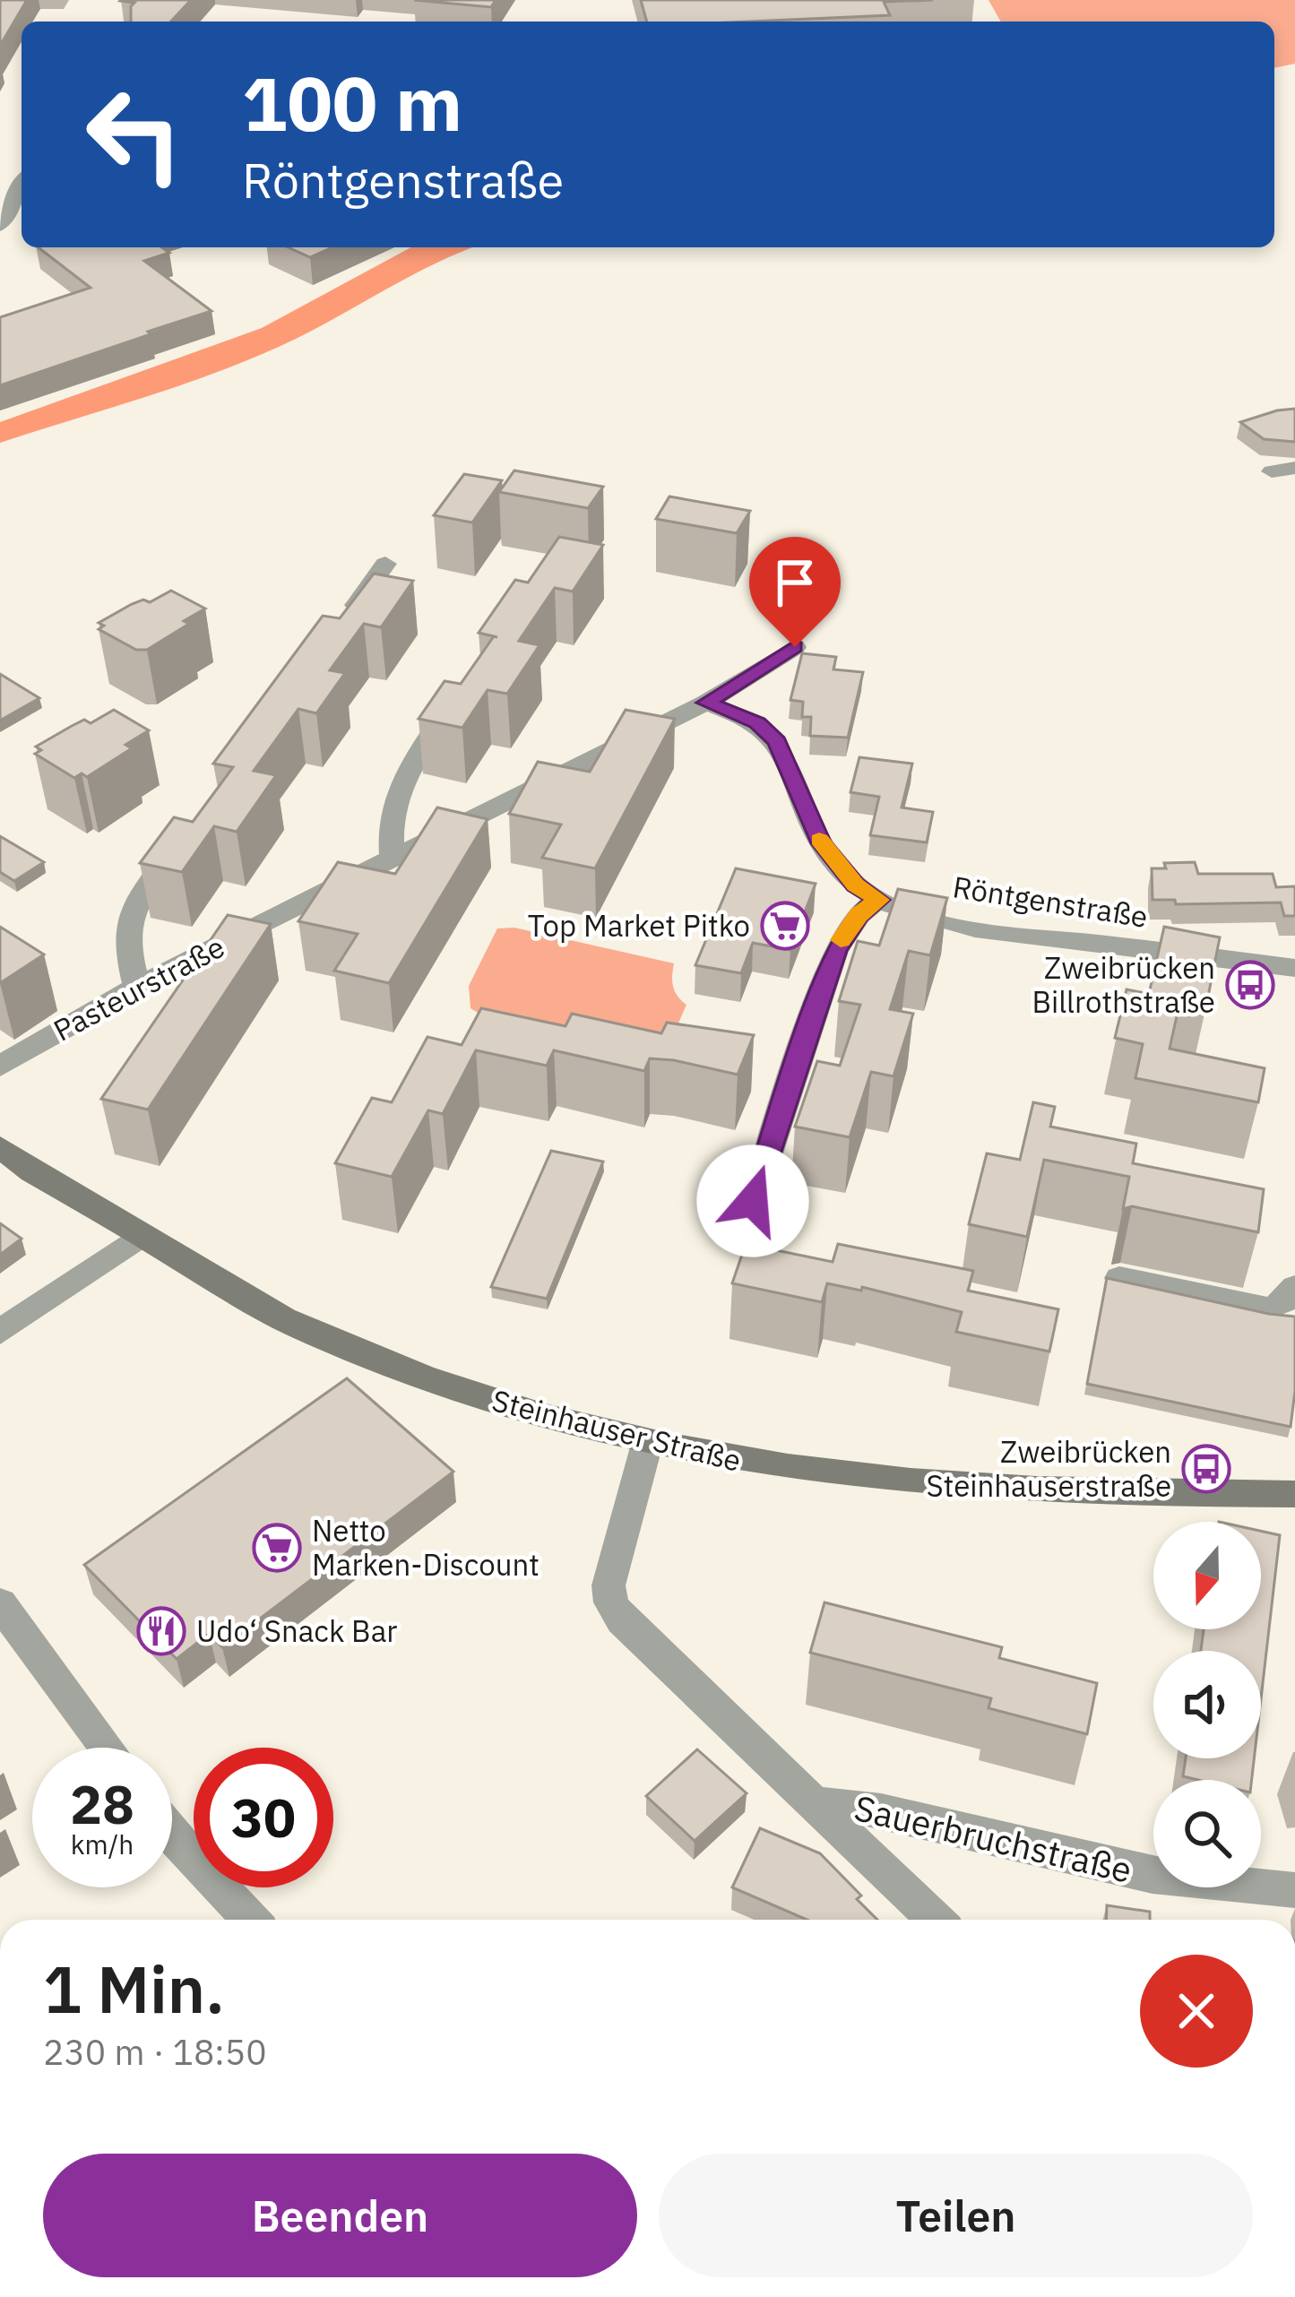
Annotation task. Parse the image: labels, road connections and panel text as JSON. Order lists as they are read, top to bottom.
{
  "streets": {
    "main road": ["Steinhauser Straße"],
    "street": ["Röntgenstraße", "Pasteurstraße", "Sauerbruchstraße"]
  },
  "crossings": [
    ["Röntgenstraße", "Pasteurstraße"]
  ],
  "places": {
    "supermarket": ["Top Market Pitko", "Netto Marken-Discount"],
    "bus stop": ["Zweibrücken Billrothstraße", "Zweibrücken Steinhauserstraße"],
    "restaurant": ["Udo‘ Snack Bar"]
  },
  "north": "bottom",
  "page": {
    "turn": ["100 m", "Röntgenstraße"],
    "speed": "28 km/h",
    "limit": "30",
    "heading": ["1 Min.", "230 m · 18:50"],
    "buttons": ["Beenden", "Teilen"]
  }
}
